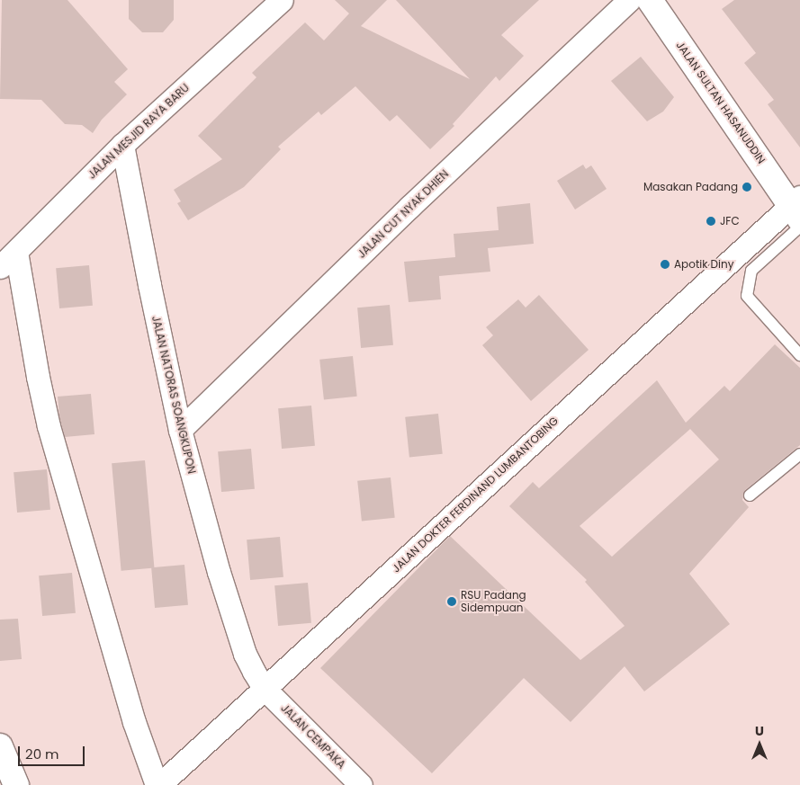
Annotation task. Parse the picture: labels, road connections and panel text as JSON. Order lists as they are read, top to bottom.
{
  "streets": {
    "street": [
      "JALAN SULTAN HASANUDDIN",
      "JALAN MESJID RAYA BARU",
      "JALAN CUT NYAK DHIEN",
      "JALAN NATORAS SOANGKUPON",
      "JALAN DOKTER FERDINAND LUMBANTOBING",
      "JALAN CEMPAKA"
    ]
  },
  "crossings": [
    ["JALAN SULTAN HASANUDDIN", "JALAN CUT NYAK DHIEN"],
    ["JALAN SULTAN HASANUDDIN", "JALAN DOKTER FERDINAND LUMBANTOBING"],
    ["JALAN MESJID RAYA BARU", "JALAN NATORAS SOANGKUPON"],
    ["JALAN CUT NYAK DHIEN", "JALAN NATORAS SOANGKUPON"],
    ["JALAN NATORAS SOANGKUPON", "JALAN DOKTER FERDINAND LUMBANTOBING"],
    ["JALAN NATORAS SOANGKUPON", "JALAN CEMPAKA"],
    ["JALAN DOKTER FERDINAND LUMBANTOBING", "JALAN CEMPAKA"]
  ],
  "places": [
    "Masakan Padang",
    "JFC",
    "Apotik Diny",
    "RSU Padang Sidempuan"
  ],
  "scale_bar": "20 m",
  "north": "top"
}
